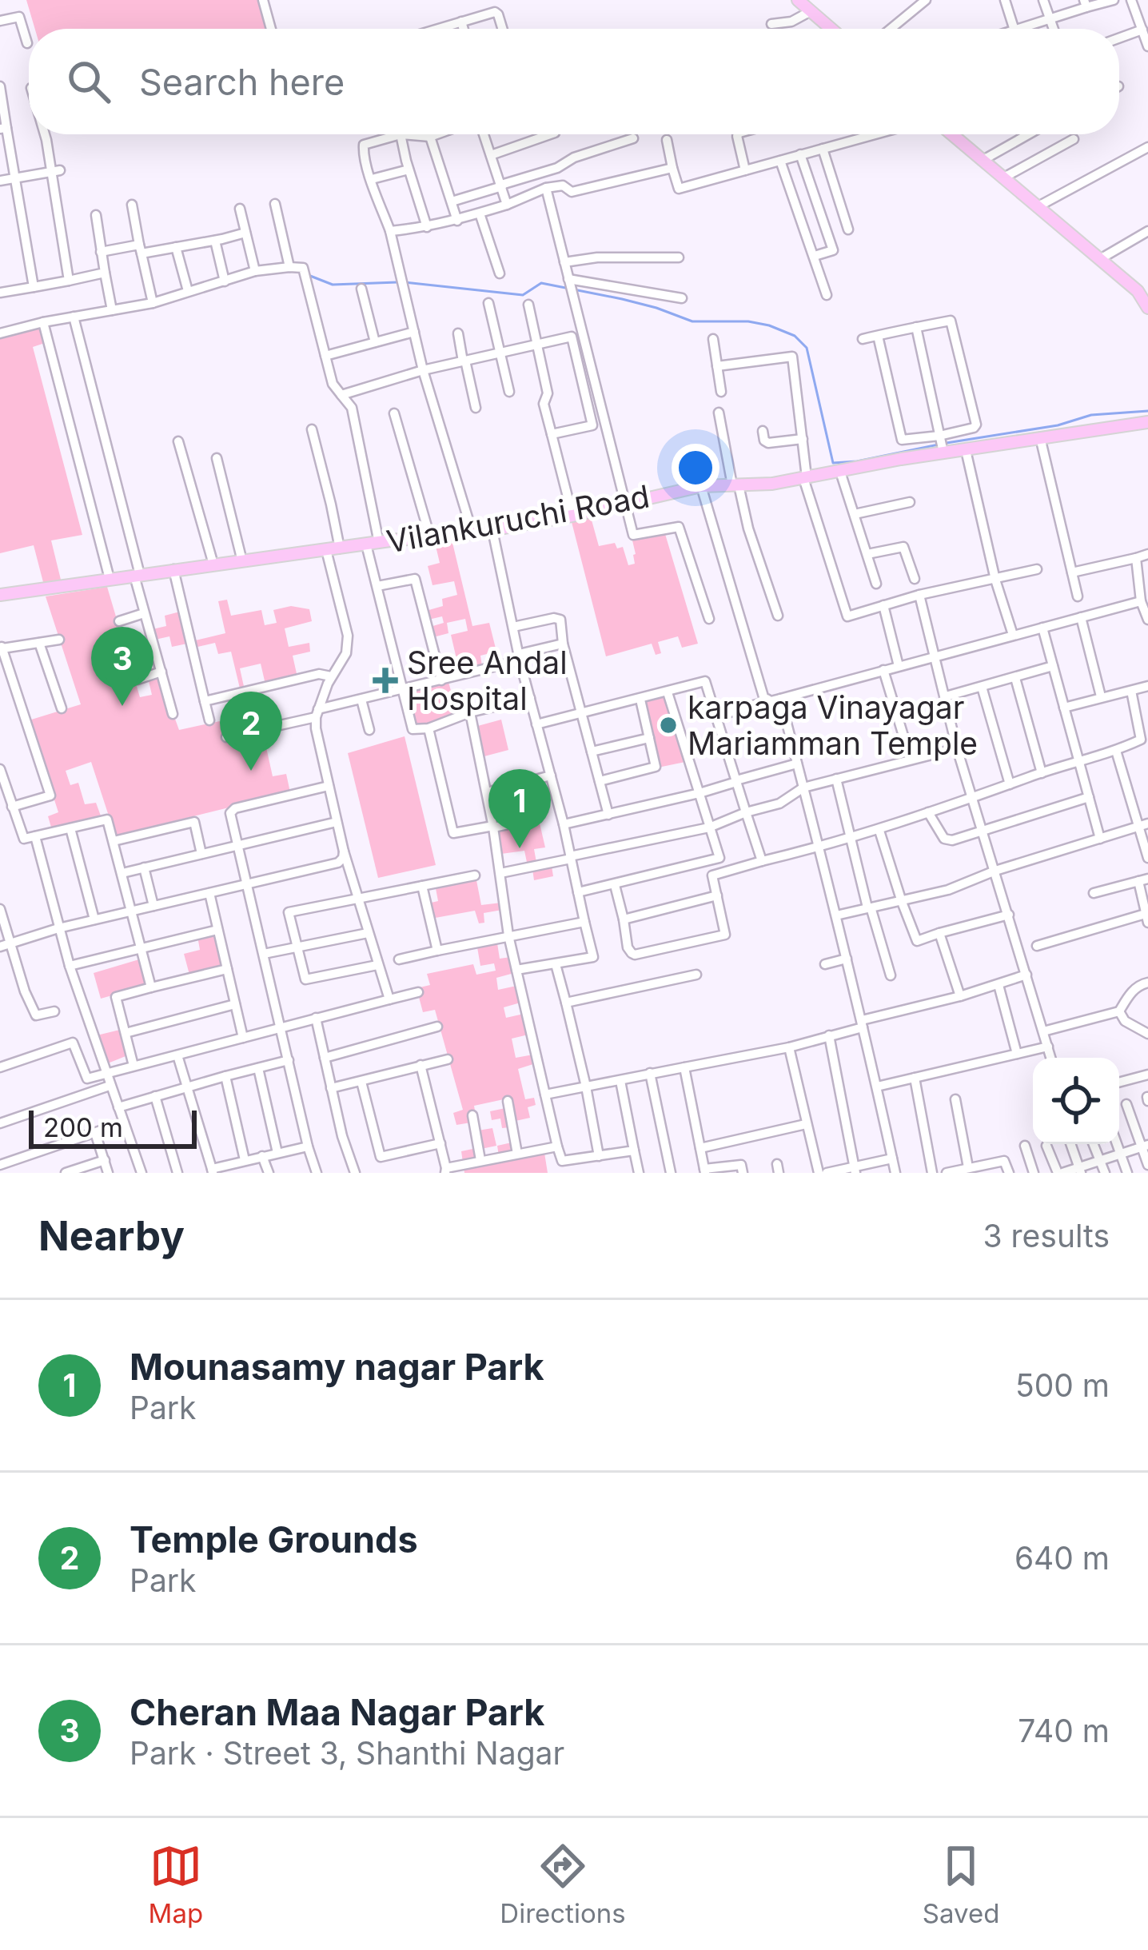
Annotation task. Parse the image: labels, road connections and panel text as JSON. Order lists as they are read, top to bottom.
{
  "streets": {
    "main road": ["Vilankuruchi Road"]
  },
  "places": {
    "health": ["Sree Andal Hospital"],
    "other": ["karpaga Vinayagar Mariamman Temple"]
  },
  "scale_bar": "200 m",
  "page": {
    "search": "Search here",
    "pins": ["3", "2", "1"],
    "scale": "200 m",
    "heading": ["Nearby", "3 results"],
    "list": [
      {
        "mark": "1",
        "name": "Mounasamy nagar Park",
        "note": "Park",
        "value": "500 m"
      },
      {
        "mark": "2",
        "name": "Temple Grounds",
        "note": "Park",
        "value": "640 m"
      },
      {
        "mark": "3",
        "name": "Cheran Maa Nagar Park",
        "note": "Park · Street 3, Shanthi Nagar",
        "value": "740 m"
      }
    ],
    "nav": ["Map", "Directions", "Saved"]
  }
}
